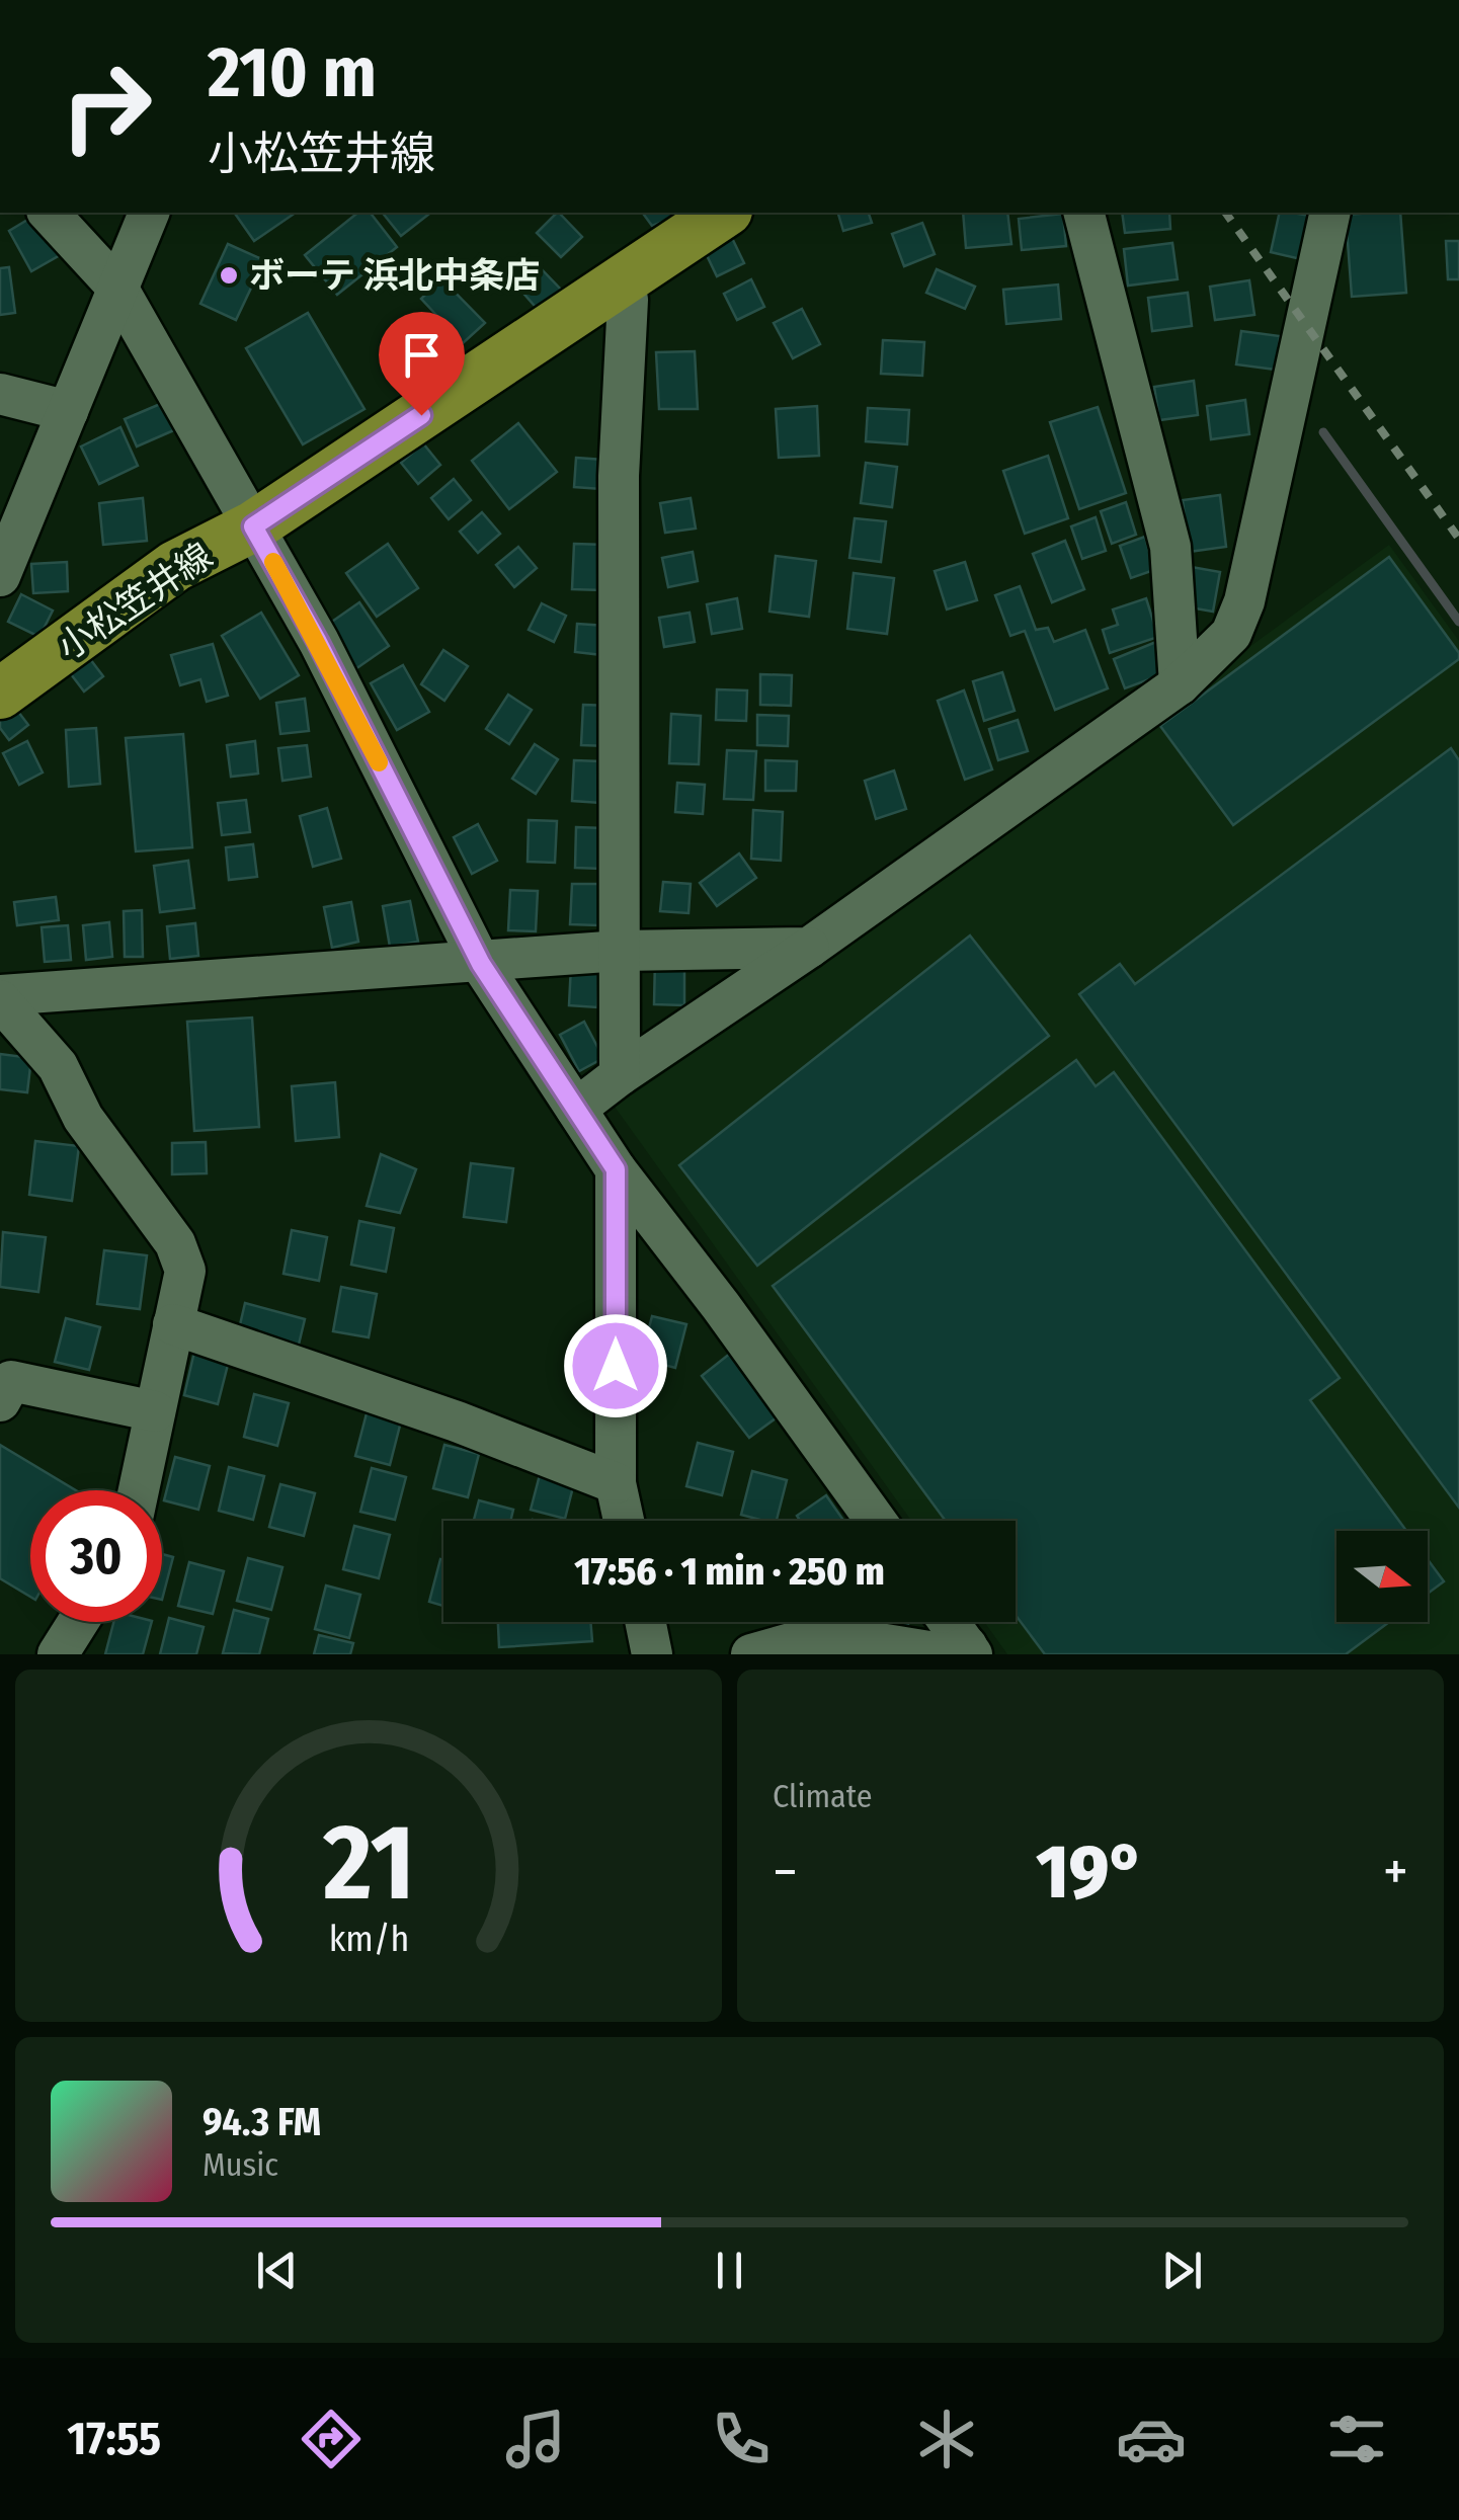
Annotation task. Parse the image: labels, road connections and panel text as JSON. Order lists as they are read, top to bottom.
{
  "streets": {
    "main road": ["小松笠井線"]
  },
  "places": ["ボーテ 浜北中条店"],
  "north": "right",
  "page": {
    "turn": ["210 m", "小松笠井線"],
    "limit": "30",
    "trip": "17:56 · 1 min · 250 m",
    "tile": "Climate",
    "heat": ["−", "19°", "+"],
    "song": ["94.3 FM", "Music"],
    "tabs": "17:55",
    "gauge": ["21", "km/h"]
  }
}
